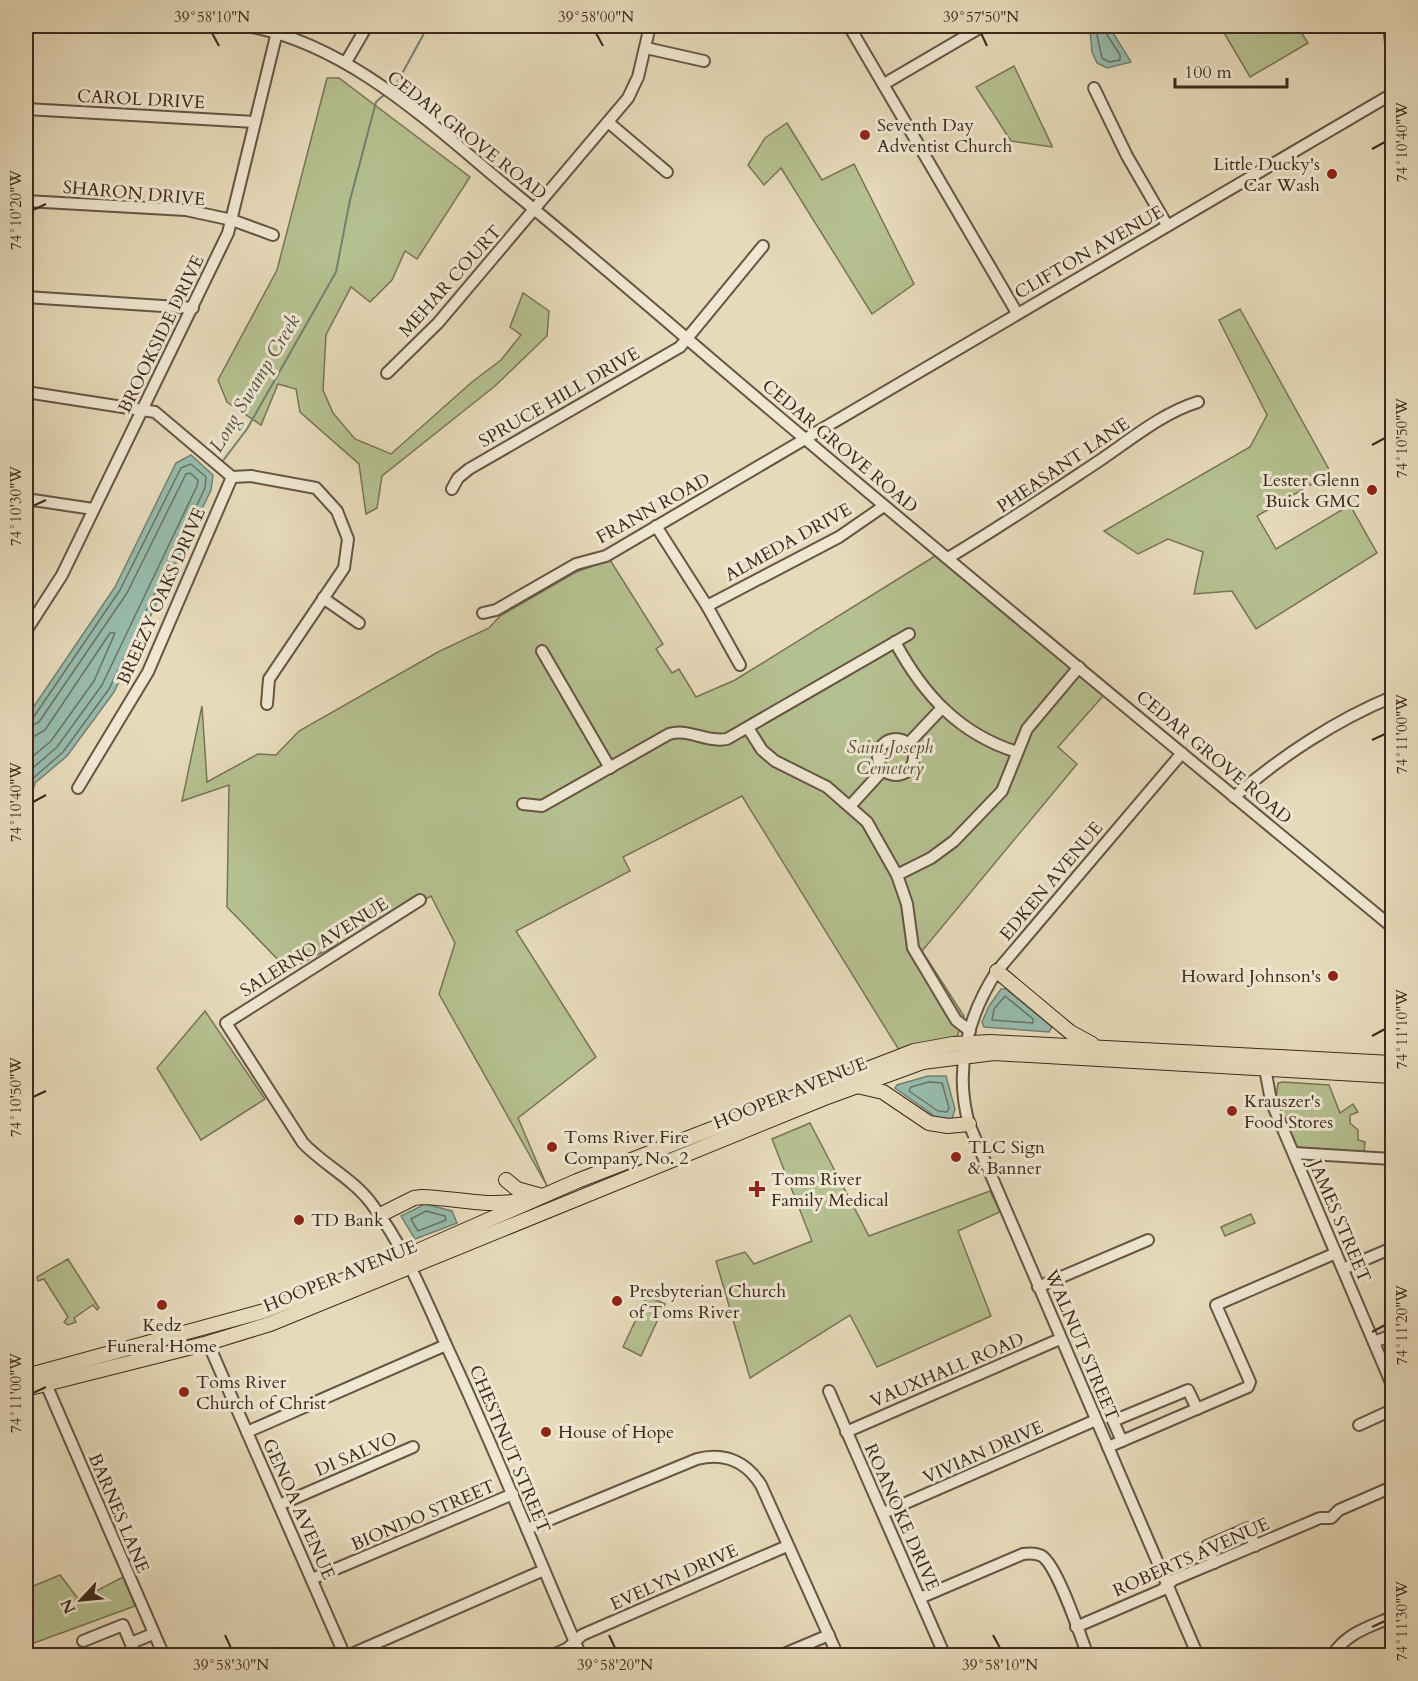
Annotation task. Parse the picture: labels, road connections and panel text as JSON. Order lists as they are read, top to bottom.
{
  "streets": {
    "main road": ["HOOPER AVENUE"],
    "street": [
      "CAROL DRIVE",
      "CEDAR GROVE ROAD",
      "SHARON DRIVE",
      "CLIFTON AVENUE",
      "MEHAR COURT",
      "BROOKSIDE DRIVE",
      "SPRUCE HILL DRIVE",
      "PHEASANT LANE",
      "FRANN ROAD",
      "ALMEDA DRIVE",
      "BREEZY OAKS DRIVE",
      "EDKEN AVENUE",
      "SALERNO AVENUE",
      "JAMES STREET",
      "WALNUT STREET",
      "VAUXHALL ROAD",
      "CHESTNUT STREET",
      "VIVIAN DRIVE",
      "DI SALVO",
      "GENOA AVENUE",
      "BARNES LANE",
      "BIONDO STREET",
      "ROANOKE DRIVE",
      "ROBERTS AVENUE",
      "EVELYN DRIVE"
    ]
  },
  "crossings": [
    ["CAROL DRIVE", "BROOKSIDE DRIVE"],
    ["CEDAR GROVE ROAD", "CLIFTON AVENUE"],
    ["CEDAR GROVE ROAD", "MEHAR COURT"],
    ["CEDAR GROVE ROAD", "BROOKSIDE DRIVE"],
    ["CEDAR GROVE ROAD", "SPRUCE HILL DRIVE"],
    ["CEDAR GROVE ROAD", "PHEASANT LANE"],
    ["CEDAR GROVE ROAD", "FRANN ROAD"],
    ["CEDAR GROVE ROAD", "ALMEDA DRIVE"],
    ["CEDAR GROVE ROAD", "EDKEN AVENUE"],
    ["SHARON DRIVE", "BROOKSIDE DRIVE"],
    ["CLIFTON AVENUE", "FRANN ROAD"],
    ["EDKEN AVENUE", "HOOPER AVENUE"],
    ["EDKEN AVENUE", "WALNUT STREET"],
    ["SALERNO AVENUE", "CHESTNUT STREET"],
    ["HOOPER AVENUE", "JAMES STREET"],
    ["HOOPER AVENUE", "WALNUT STREET"],
    ["HOOPER AVENUE", "CHESTNUT STREET"],
    ["HOOPER AVENUE", "GENOA AVENUE"],
    ["HOOPER AVENUE", "BARNES LANE"],
    ["WALNUT STREET", "VAUXHALL ROAD"],
    ["WALNUT STREET", "VIVIAN DRIVE"],
    ["WALNUT STREET", "ROBERTS AVENUE"],
    ["VAUXHALL ROAD", "ROANOKE DRIVE"],
    ["CHESTNUT STREET", "BIONDO STREET"],
    ["CHESTNUT STREET", "EVELYN DRIVE"],
    ["VIVIAN DRIVE", "ROANOKE DRIVE"],
    ["DI SALVO", "GENOA AVENUE"],
    ["GENOA AVENUE", "BIONDO STREET"]
  ],
  "water": ["Long Swamp Creek"],
  "parks": ["Saint Joseph Cemetery"],
  "places": {
    "other": [
      "Seventh Day Adventist Church",
      "Little Ducky's Car Wash",
      "Lester Glenn Buick GMC",
      "Howard Johnson's",
      "Krauszer's Food Stores",
      "Toms River Fire Company No. 2",
      "TLC Sign & Banner",
      "TD Bank",
      "Presbyterian Church of Toms River",
      "Kedz Funeral Home",
      "Toms River Church of Christ",
      "House of Hope"
    ],
    "health": ["Toms River Family Medical"]
  },
  "scale_bar": "100 m",
  "north": "bottom left",
  "coordinates": [
    "39°58'10\"N",
    "39°58'00\"N",
    "39°57'50\"N",
    "74°10'40\"W",
    "74°10'20\"W",
    "74°10'50\"W",
    "74°10'30\"W",
    "74°11'00\"W",
    "74°11'10\"W",
    "74°11'20\"W",
    "74°11'30\"W",
    "39°58'30\"N",
    "39°58'20\"N"
  ]
}
